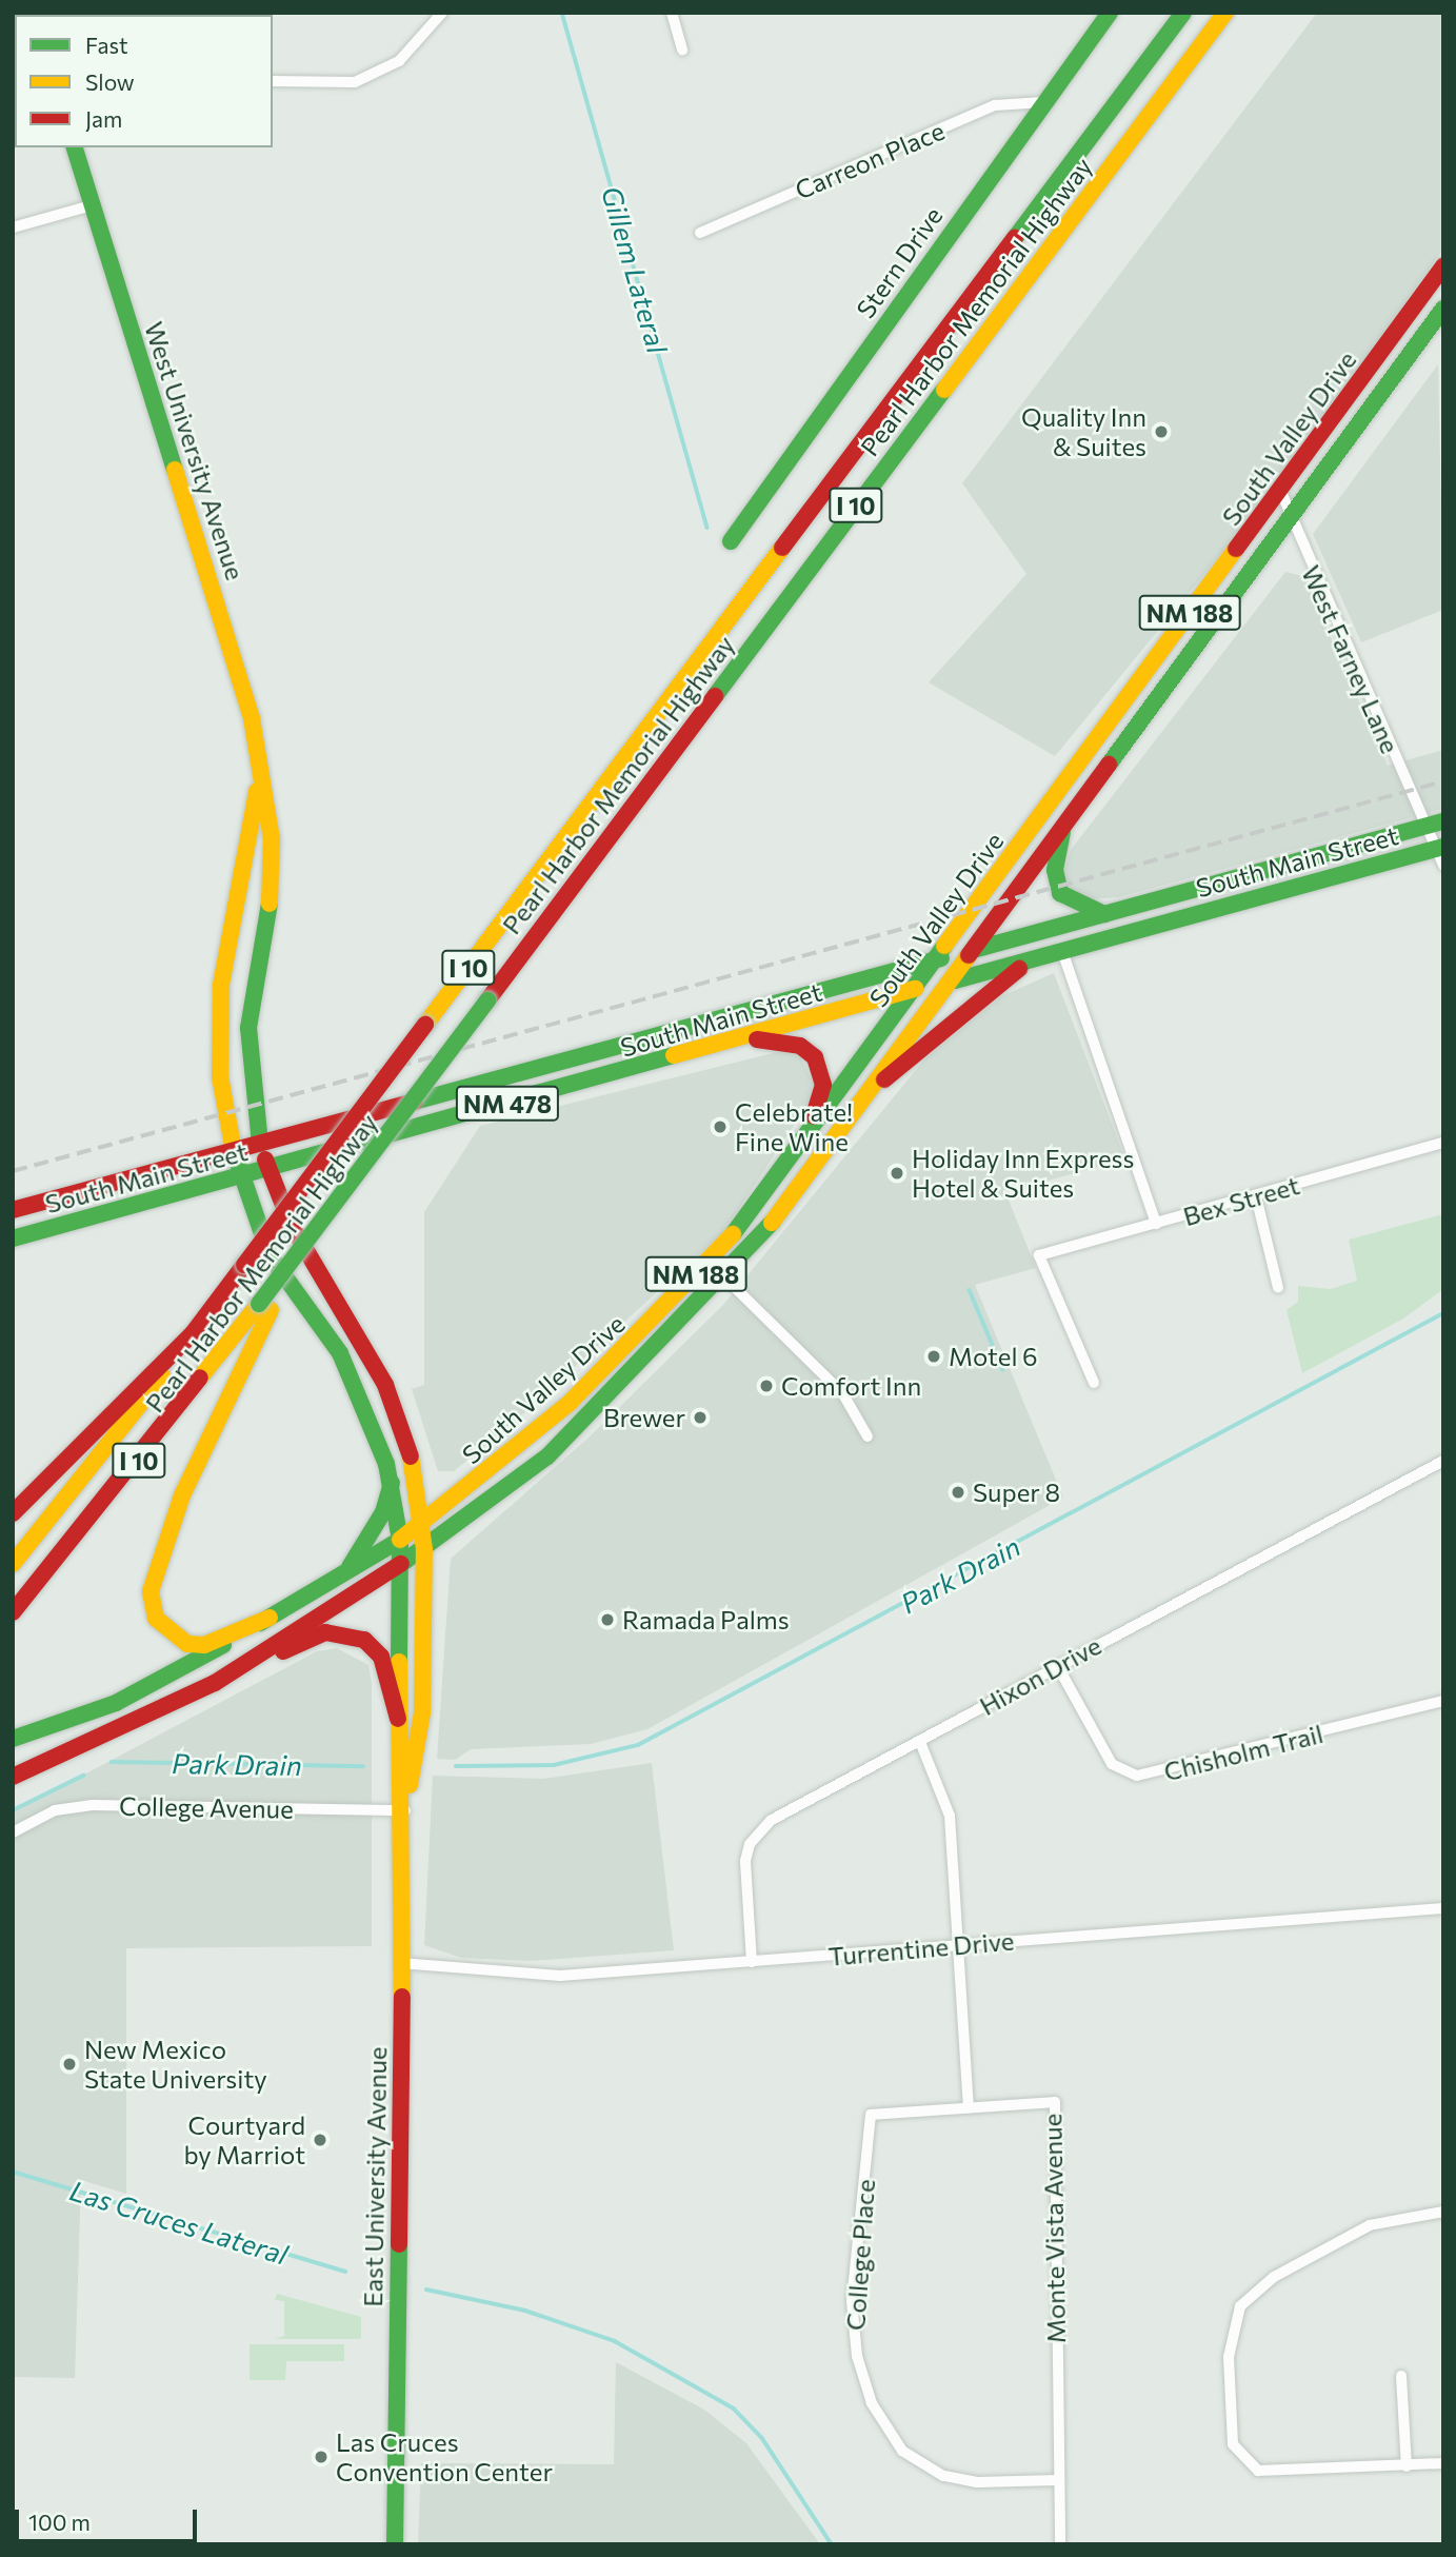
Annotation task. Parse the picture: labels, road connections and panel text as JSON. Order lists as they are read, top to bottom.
{
  "streets": {
    "main road": [
      "Stern Drive",
      "Pearl Harbor Memorial Highway",
      "South Valley Drive",
      "West University Avenue",
      "I 10",
      "NM 188",
      "South Main Street",
      "NM 478",
      "East University Avenue"
    ],
    "street": [
      "Carreon Place",
      "West Farney Lane",
      "Bex Street",
      "Hixon Drive",
      "Chisholm Trail",
      "College Avenue",
      "Turrentine Drive",
      "Monte Vista Avenue",
      "College Place"
    ]
  },
  "crossings": [
    ["Carreon Place", "Stern Drive"],
    ["South Valley Drive", "West Farney Lane"],
    ["South Valley Drive", "South Main Street"],
    ["South Valley Drive", "East University Avenue"],
    ["West University Avenue", "South Main Street"],
    ["West University Avenue", "East University Avenue"],
    ["West Farney Lane", "South Main Street"],
    ["South Main Street", "East University Avenue"],
    ["Hixon Drive", "Chisholm Trail"],
    ["Hixon Drive", "Turrentine Drive"],
    ["College Avenue", "East University Avenue"],
    ["Turrentine Drive", "East University Avenue"],
    ["Monte Vista Avenue", "College Place"]
  ],
  "water": ["Gillem Lateral", "Park Drain", "Las Cruces Lateral"],
  "places": [
    "Quality Inn & Suites",
    "Celebrate! Fine Wine",
    "Holiday Inn Express Hotel & Suites",
    "Motel 6",
    "Comfort Inn",
    "Brewer",
    "Super 8",
    "Ramada Palms",
    "New Mexico State University",
    "Courtyard by Marriot",
    "Las Cruces Convention Center"
  ],
  "legend": ["Fast", "Slow", "Jam"],
  "scale_bar": "100 m"
}
